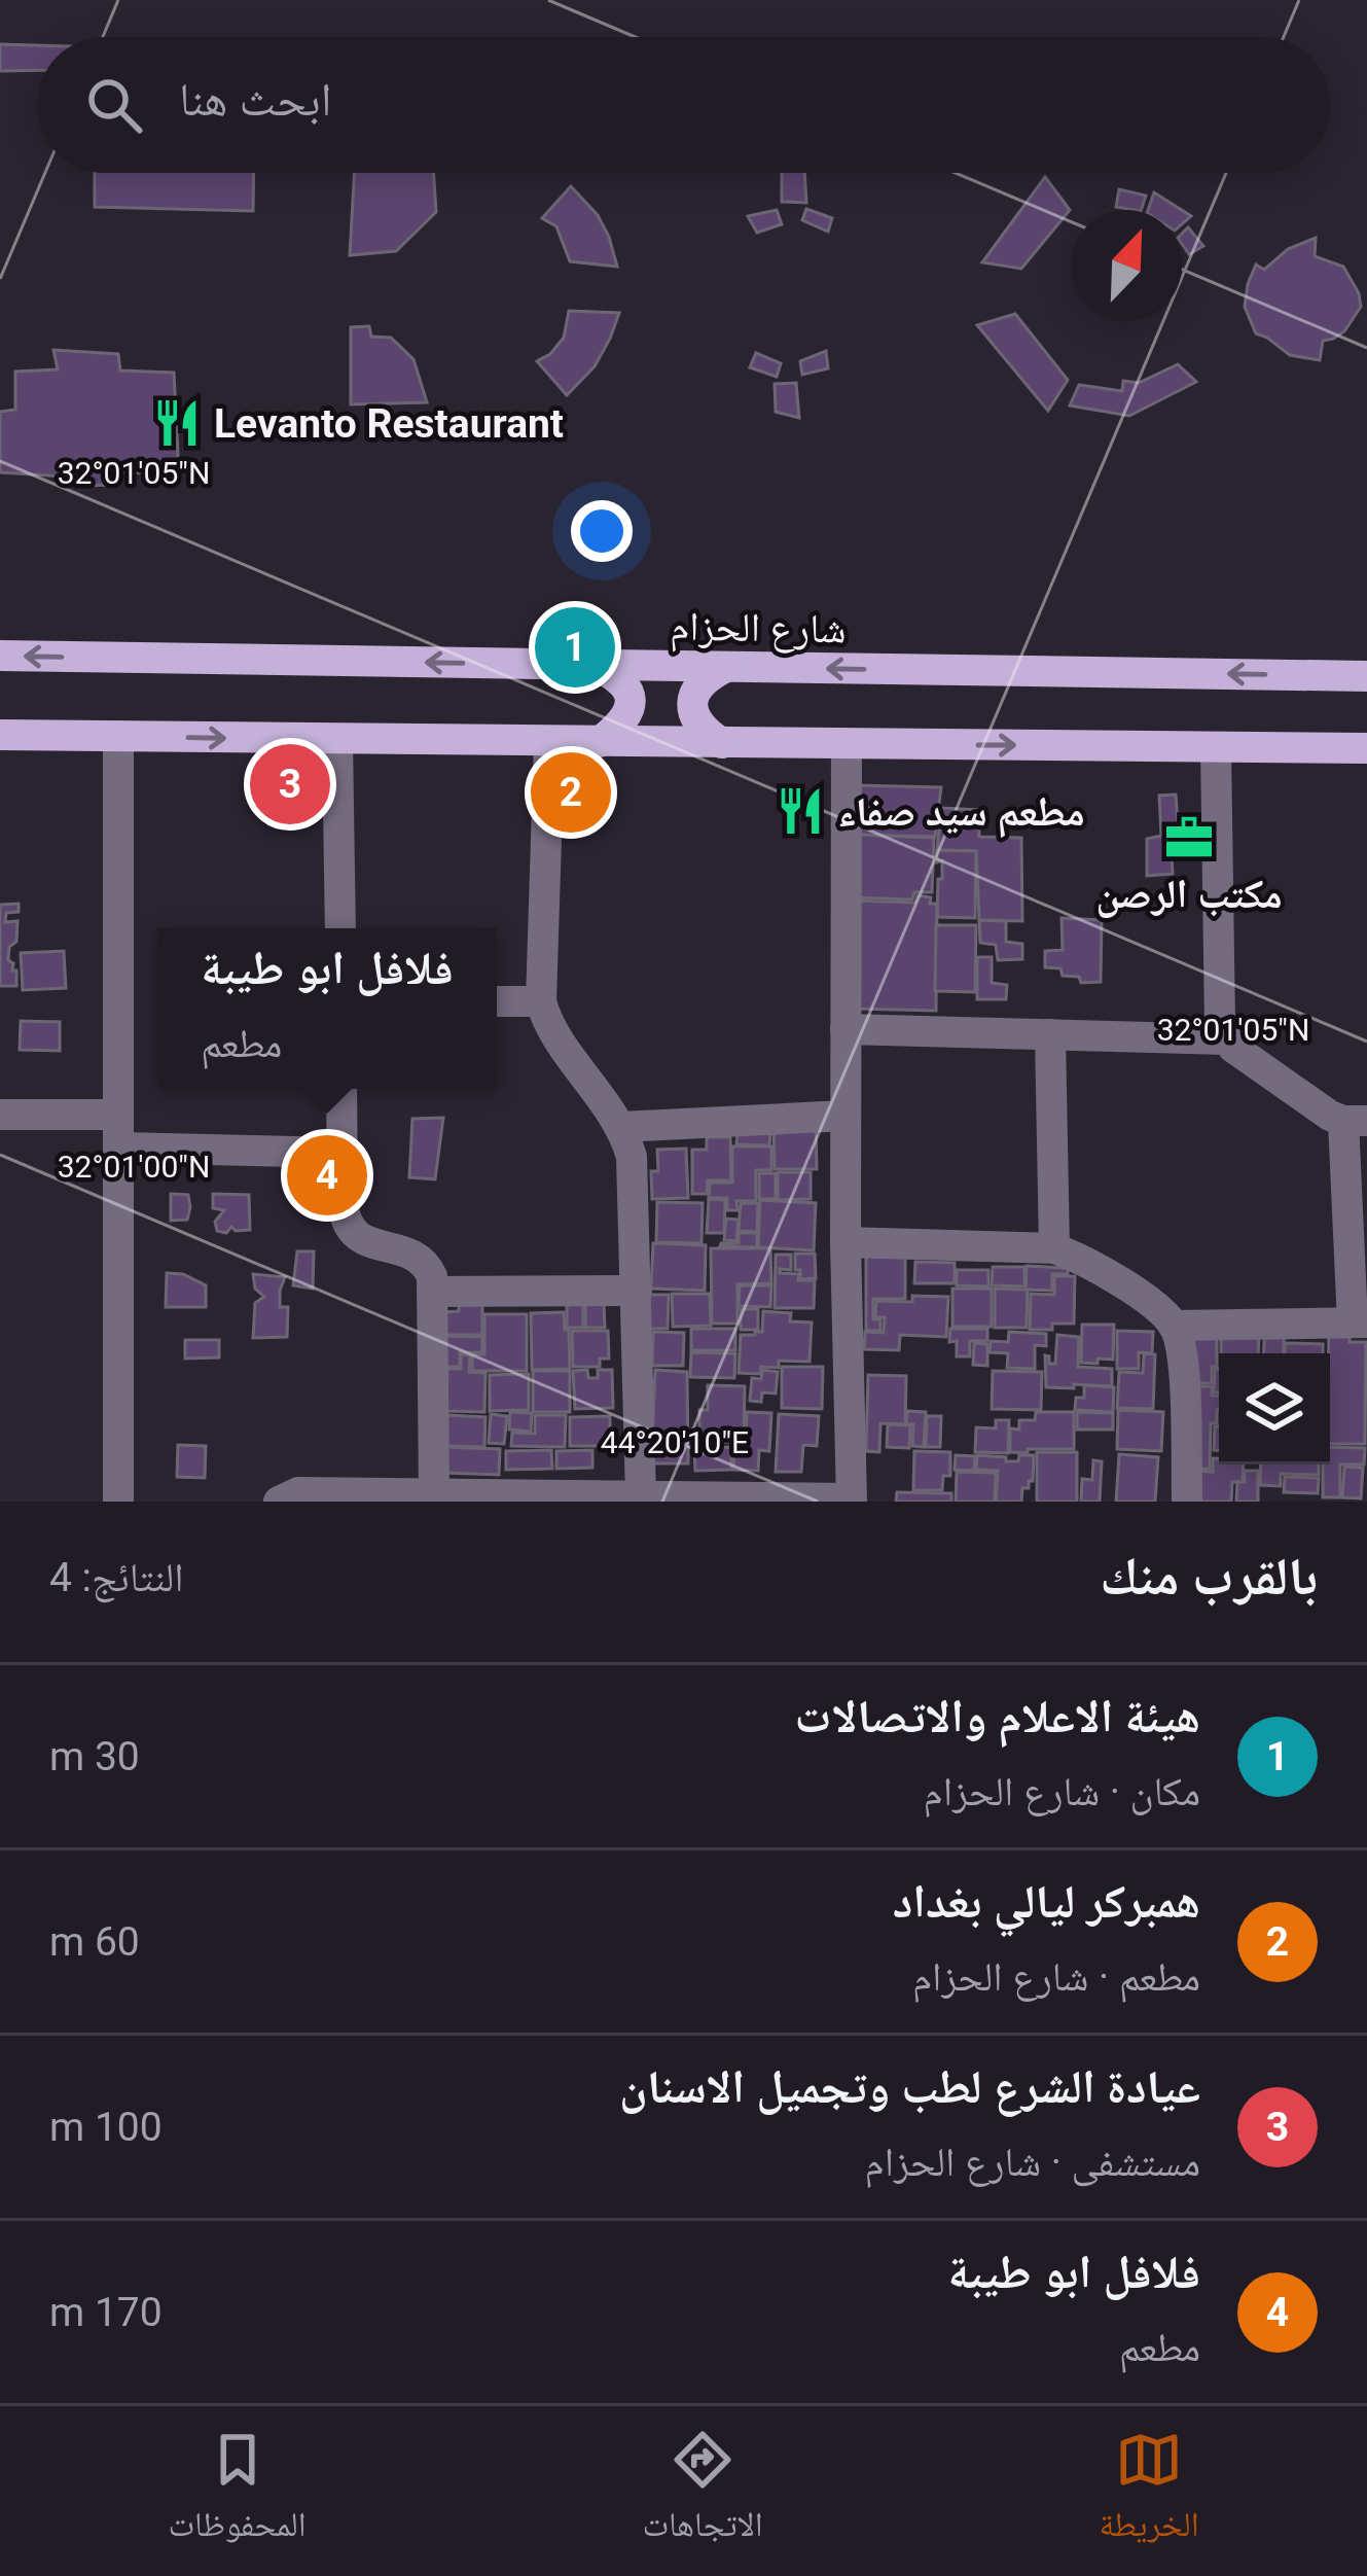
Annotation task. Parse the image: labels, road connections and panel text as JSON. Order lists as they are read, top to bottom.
{
  "streets": {
    "main road": ["شارع الحزام"]
  },
  "places": {
    "restaurant": ["Levanto Restaurant", "مطعم سيد صفاء"],
    "office": ["مكتب الرصن"]
  },
  "north": "top right",
  "page": {
    "search": "ابحث هنا",
    "pins": [
      "1",
      "3",
      "2",
      "4"
    ],
    "popup": ["فلافل ابو طيبة", "مطعم"],
    "heading": ["بالقرب منك", "النتائج: 4"],
    "list": [
      {
        "mark": "1",
        "name": "هيئة الاعلام والاتصالات",
        "note": "مكان · شارع الحزام",
        "value": "30 m"
      },
      {
        "mark": "2",
        "name": "همبركر ليالي بغداد",
        "note": "مطعم · شارع الحزام",
        "value": "60 m"
      },
      {
        "mark": "3",
        "name": "عيادة الشرع لطب وتجميل الاسنان",
        "note": "مستشفى · شارع الحزام",
        "value": "100 m"
      },
      {
        "mark": "4",
        "name": "فلافل ابو طيبة",
        "note": "مطعم",
        "value": "170 m"
      }
    ],
    "nav": ["الخريطة", "الاتجاهات", "المحفوظات"]
  },
  "coordinates": ["32°01'05\"N", "32°01'00\"N", "44°20'10\"E"]
}
